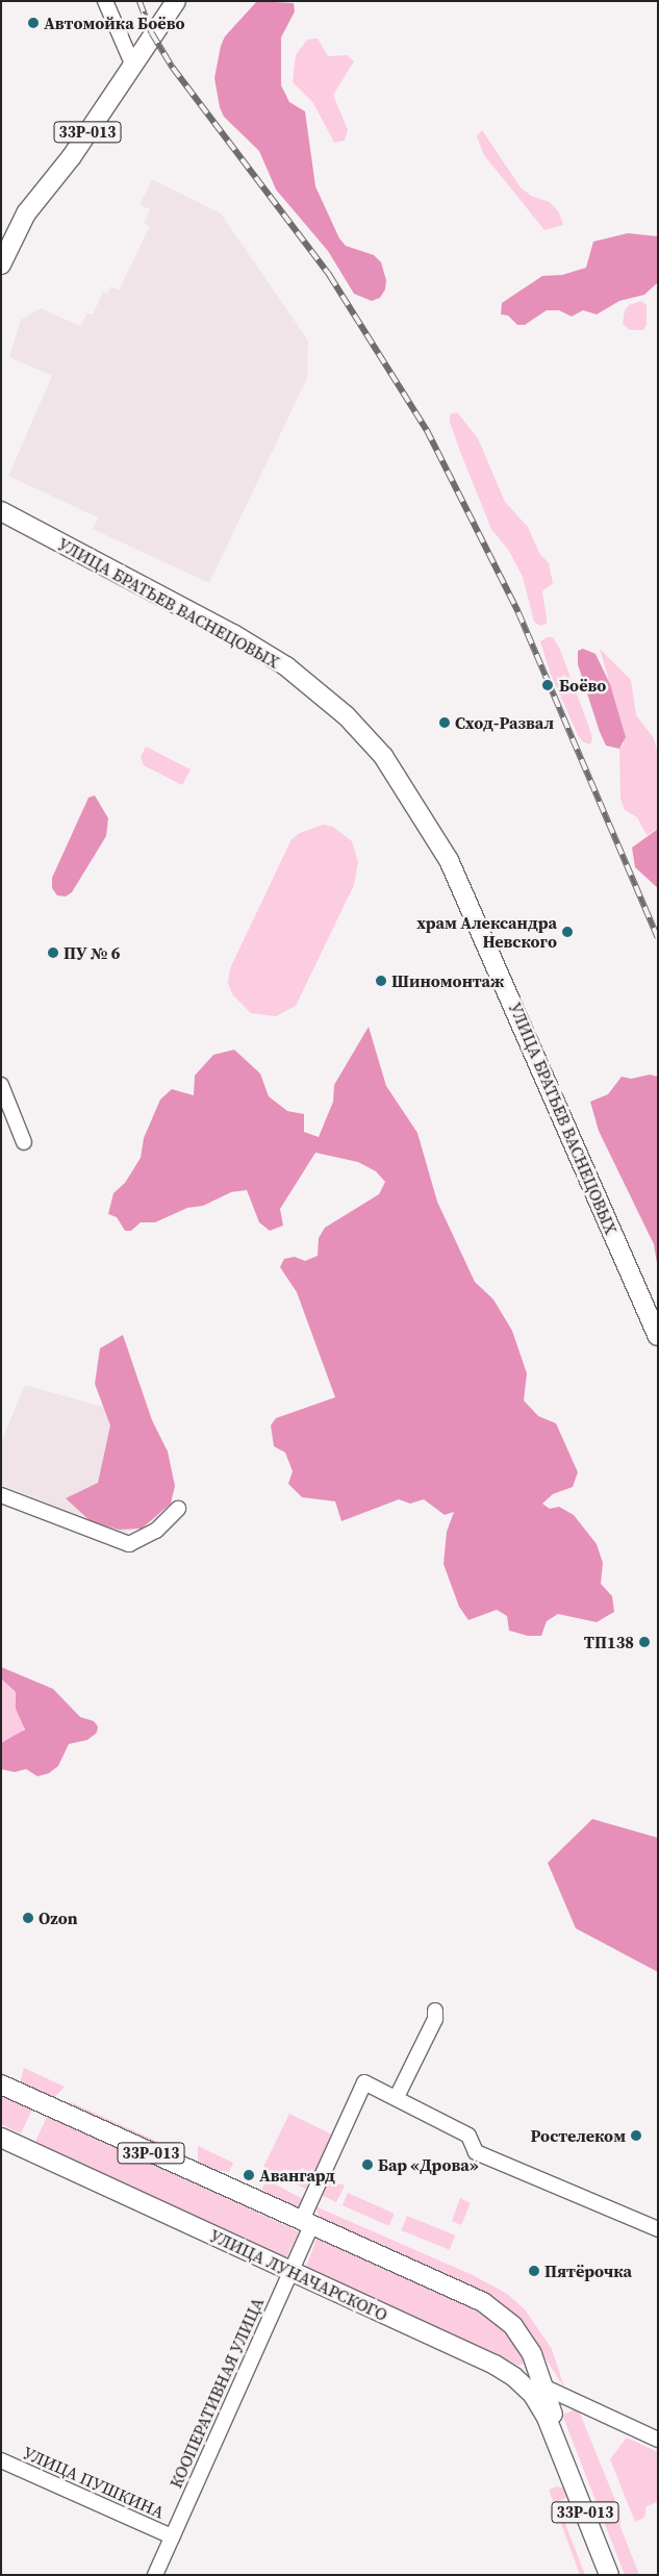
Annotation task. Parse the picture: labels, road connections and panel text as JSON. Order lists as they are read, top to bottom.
{
  "streets": {
    "main road": ["33Р-013", "УЛИЦА БРАТЬЕВ ВАСНЕЦОВЫХ", "УЛИЦА ЛУНАЧАРСКОГО"],
    "street": ["КООПЕРАТИВНАЯ УЛИЦА", "УЛИЦА ПУШКИНА"]
  },
  "crossings": [
    ["УЛИЦА ЛУНАЧАРСКОГО", "КООПЕРАТИВНАЯ УЛИЦА"],
    ["КООПЕРАТИВНАЯ УЛИЦА", "УЛИЦА ПУШКИНА"]
  ],
  "places": [
    "Автомойка Боёво",
    "Боёво",
    "Сход-Развал",
    "храм Александра Невского",
    "ПУ № 6",
    "Шиномонтаж",
    "ТП138",
    "Ozon",
    "Ростелеком",
    "Бар «Дрова»",
    "Авангард",
    "Пятёрочка"
  ]
}
